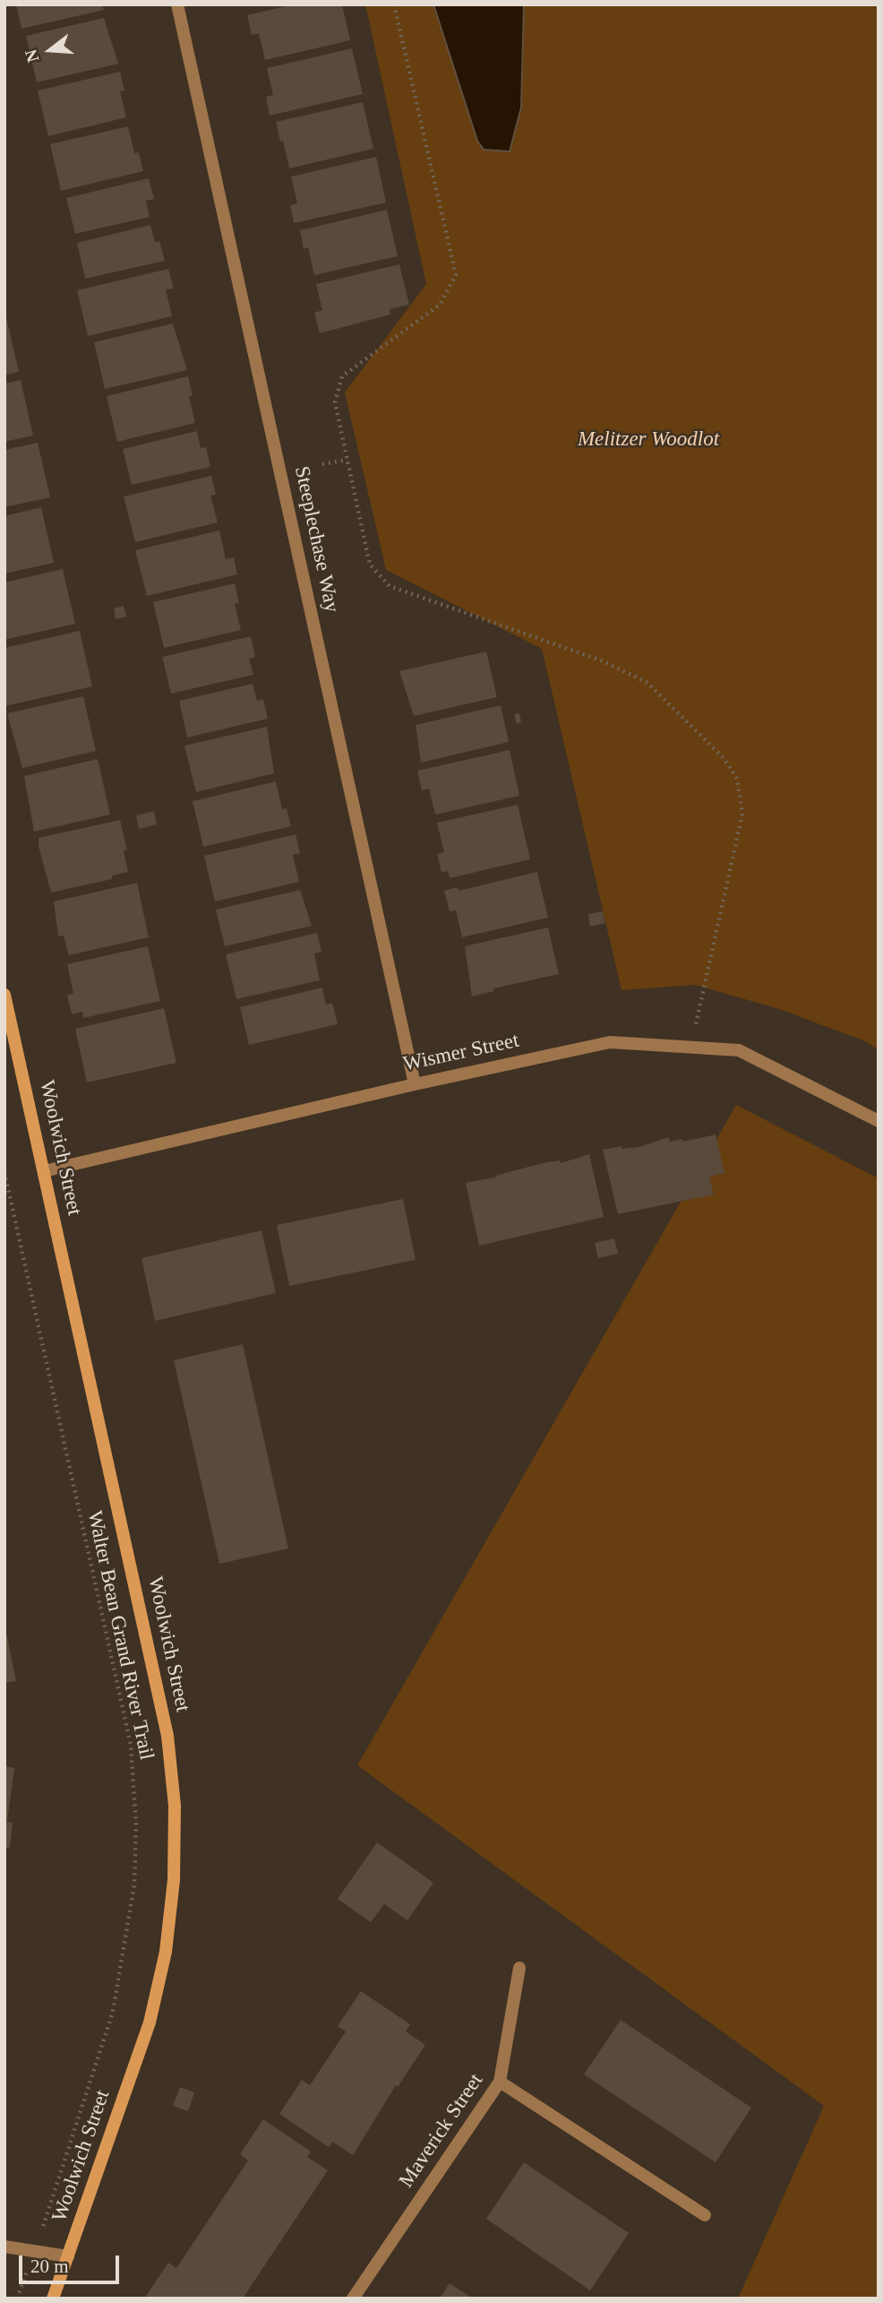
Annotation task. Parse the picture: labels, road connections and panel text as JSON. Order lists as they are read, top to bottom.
{
  "streets": {
    "street": [
      "Steeplechase Way",
      "Wismer Street",
      "Woolwich Street",
      "Maverick Street"
    ],
    "path": ["Walter Bean Grand River Trail"]
  },
  "crossings": [
    ["Steeplechase Way", "Wismer Street"],
    ["Wismer Street", "Woolwich Street"]
  ],
  "parks": ["Melitzer Woodlot"],
  "scale_bar": "20 m",
  "north": "left"
}
